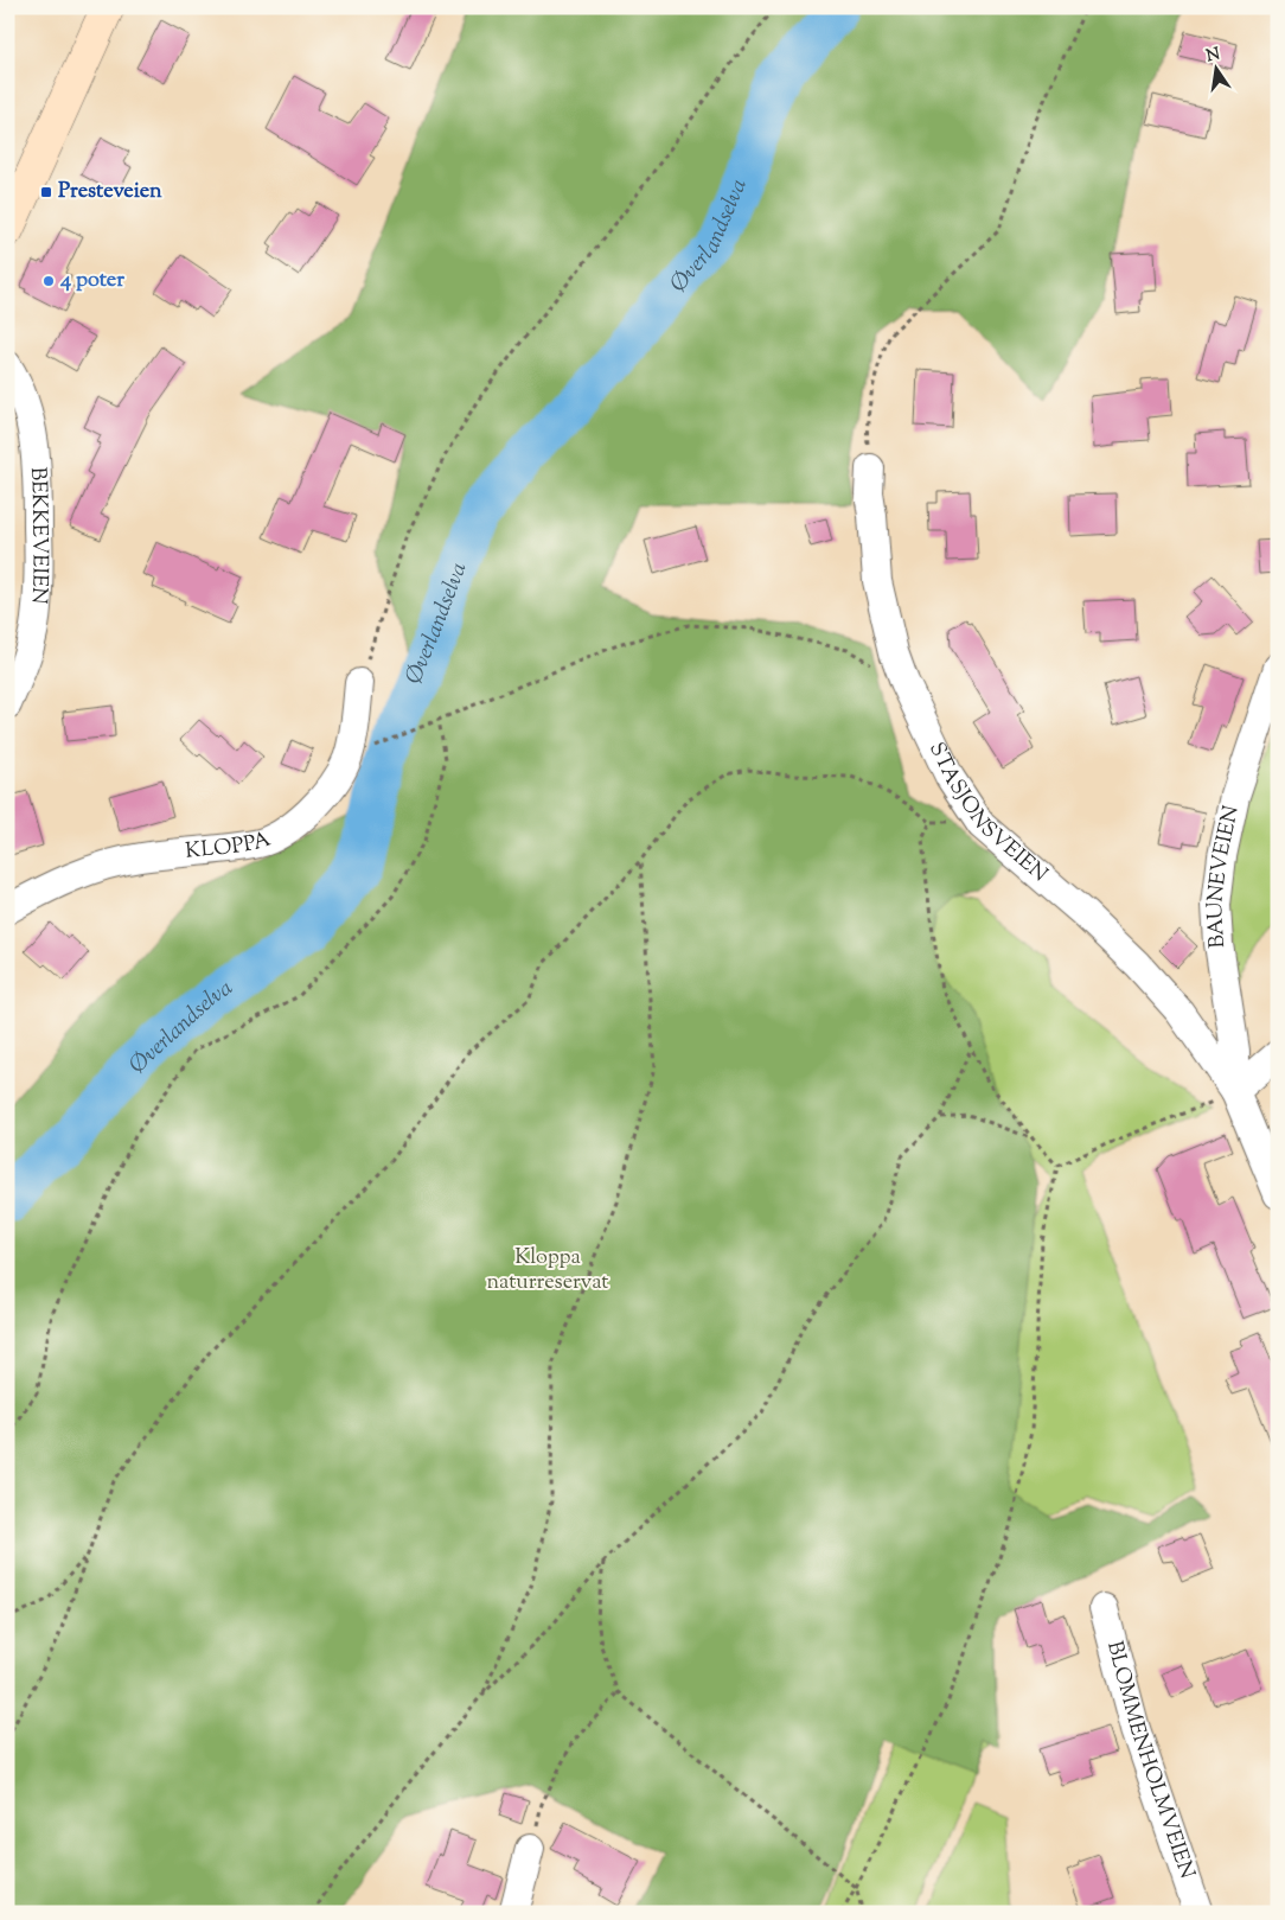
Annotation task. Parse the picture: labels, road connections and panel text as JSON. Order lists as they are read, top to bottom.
{
  "streets": {
    "street": [
      "BEKKEVEIEN",
      "STASJONSVEIEN",
      "KLOPPA",
      "BAUNEVEIEN",
      "BLOMMENHOLMVEIEN"
    ]
  },
  "crossings": [
    ["STASJONSVEIEN", "BAUNEVEIEN"]
  ],
  "water": ["Øverlandselva"],
  "parks": ["Kloppa naturreservat"],
  "places": {
    "transit": ["Presteveien"],
    "other": ["4 poter"]
  },
  "north": "top"
}
